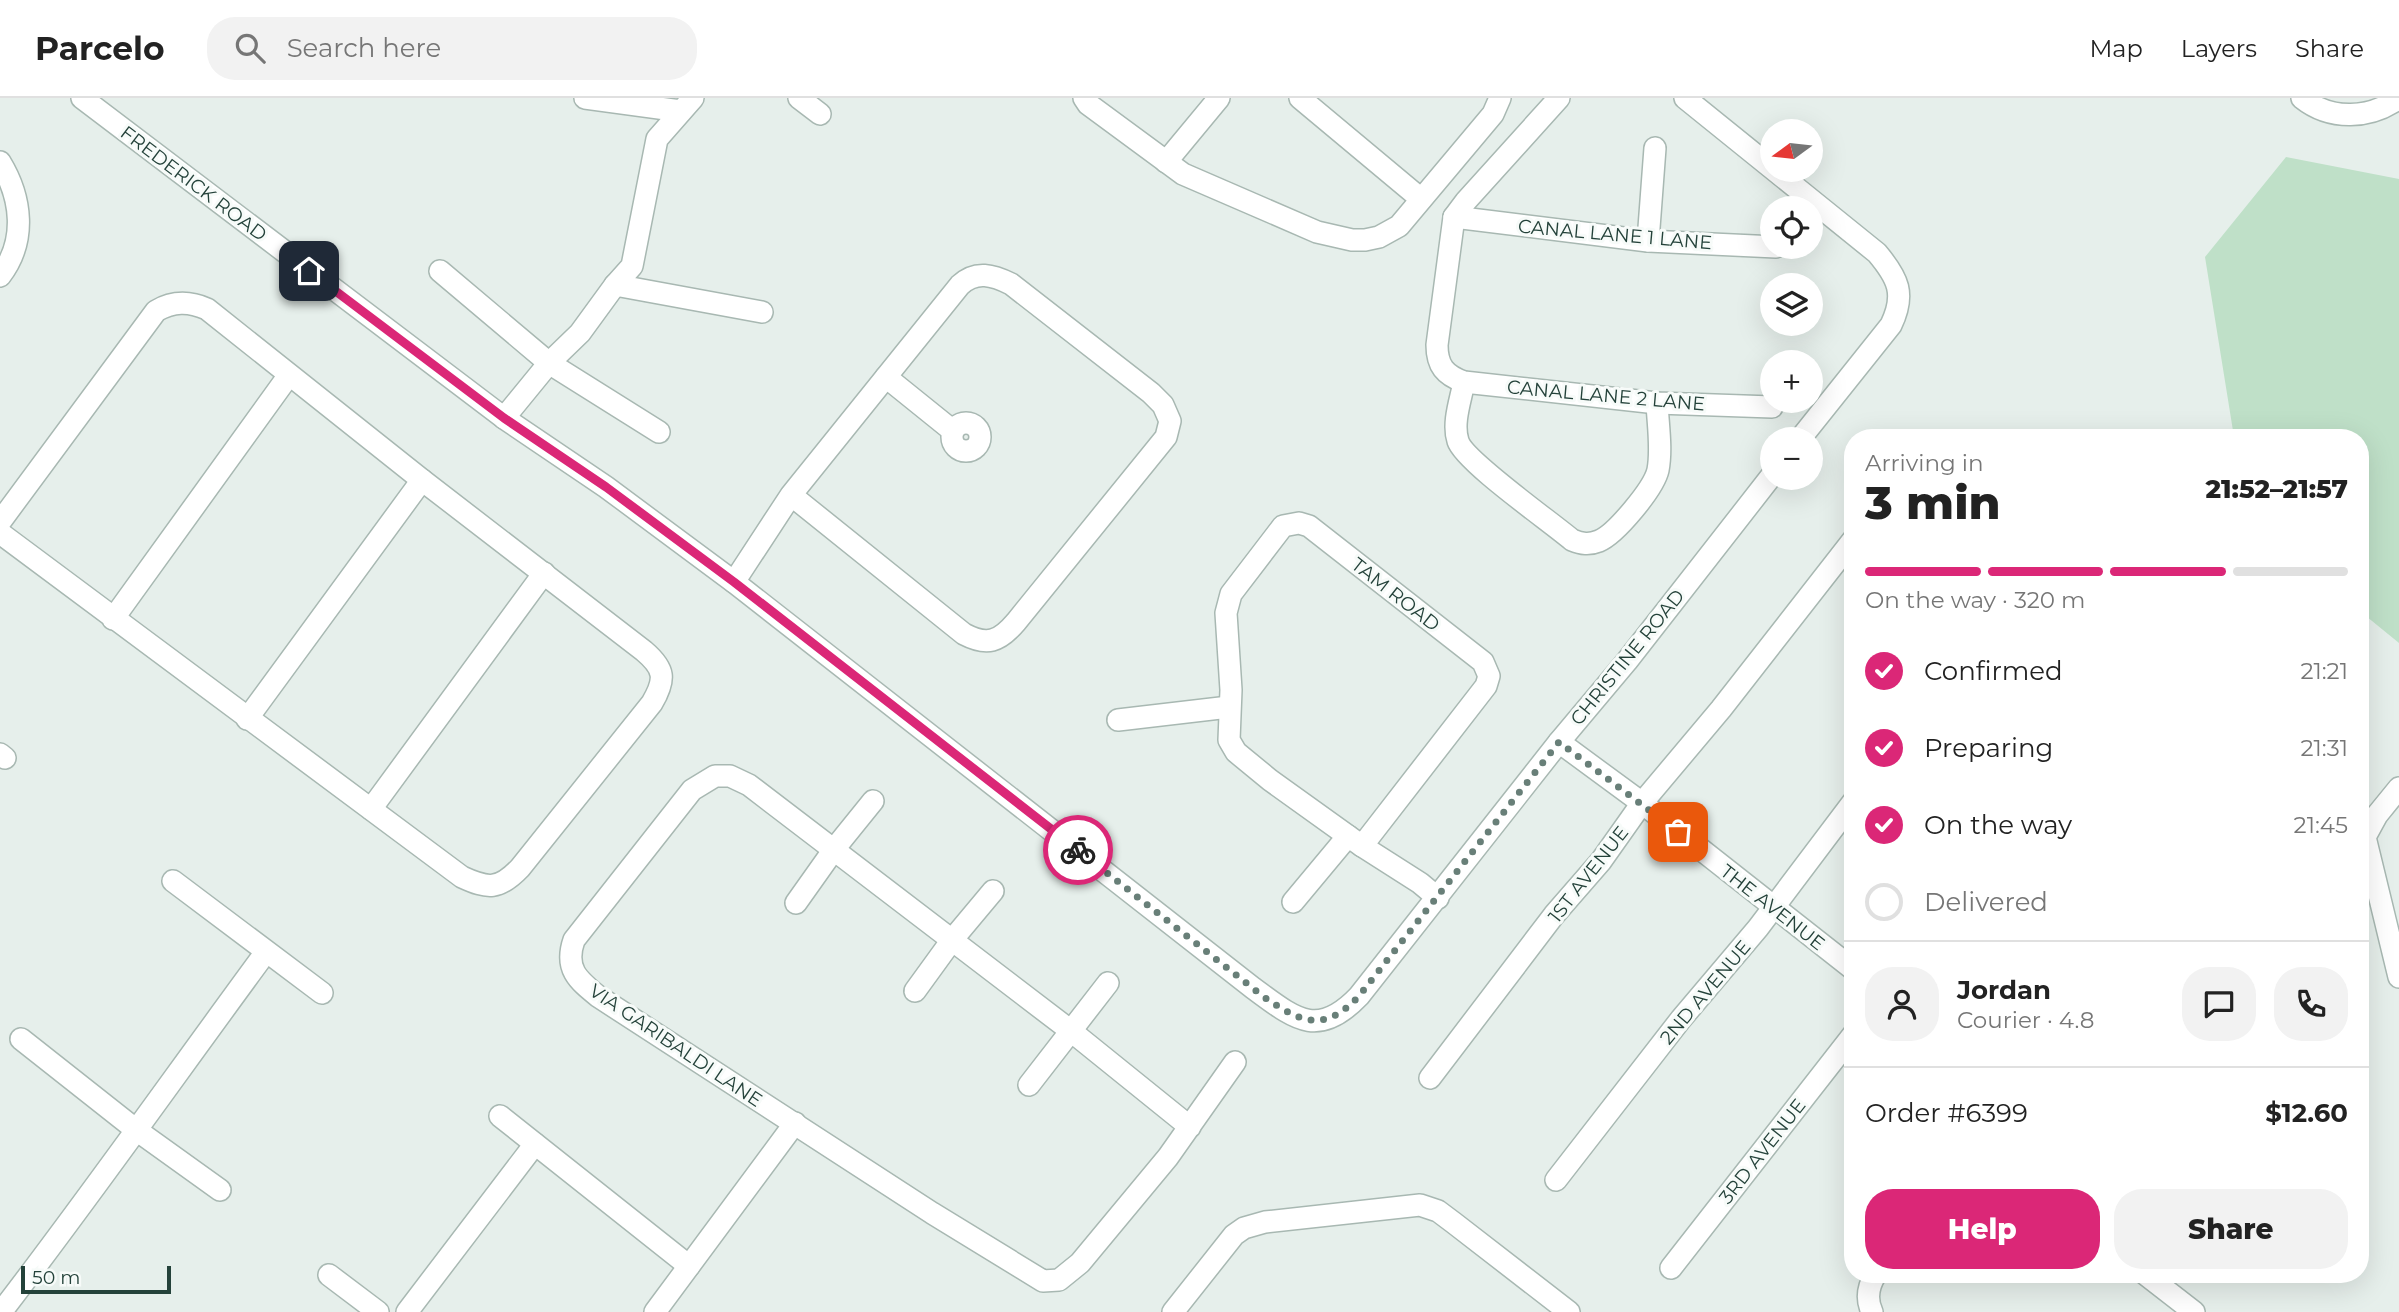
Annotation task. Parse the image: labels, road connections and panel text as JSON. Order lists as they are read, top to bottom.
{
  "streets": {
    "street": [
      "FREDERICK ROAD",
      "CANAL LANE 1 LANE",
      "CANAL LANE 2 LANE",
      "TAM ROAD",
      "CHRISTINE ROAD",
      "1ST AVENUE",
      "THE AVENUE",
      "2ND AVENUE",
      "VIA GARIBALDI LANE",
      "3RD AVENUE"
    ]
  },
  "crossings": [
    ["FREDERICK ROAD", "CHRISTINE ROAD"],
    ["CANAL LANE 1 LANE", "CANAL LANE 2 LANE"],
    ["TAM ROAD", "CHRISTINE ROAD"],
    ["CHRISTINE ROAD", "THE AVENUE"],
    ["1ST AVENUE", "THE AVENUE"],
    ["THE AVENUE", "2ND AVENUE"]
  ],
  "scale_bar": "50 m",
  "north": "left",
  "page": {
    "header": "Parcelo",
    "search": "Search here",
    "nav": ["Map", "Layers", "Share"],
    "map_buttons": ["+", "−"],
    "heading": ["3 min", "Arriving in", "21:52–21:57"],
    "panel": [
      "Jordan",
      "Courier · 4.8",
      "Order #6399",
      "$12.60"
    ],
    "bar": "On the way · 320 m",
    "list": [
      ["Confirmed", "21:21"],
      ["Preparing", "21:31"],
      ["On the way", "21:45"],
      "Delivered"
    ],
    "buttons": ["Help", "Share"],
    "scale": "50 m"
  }
}
